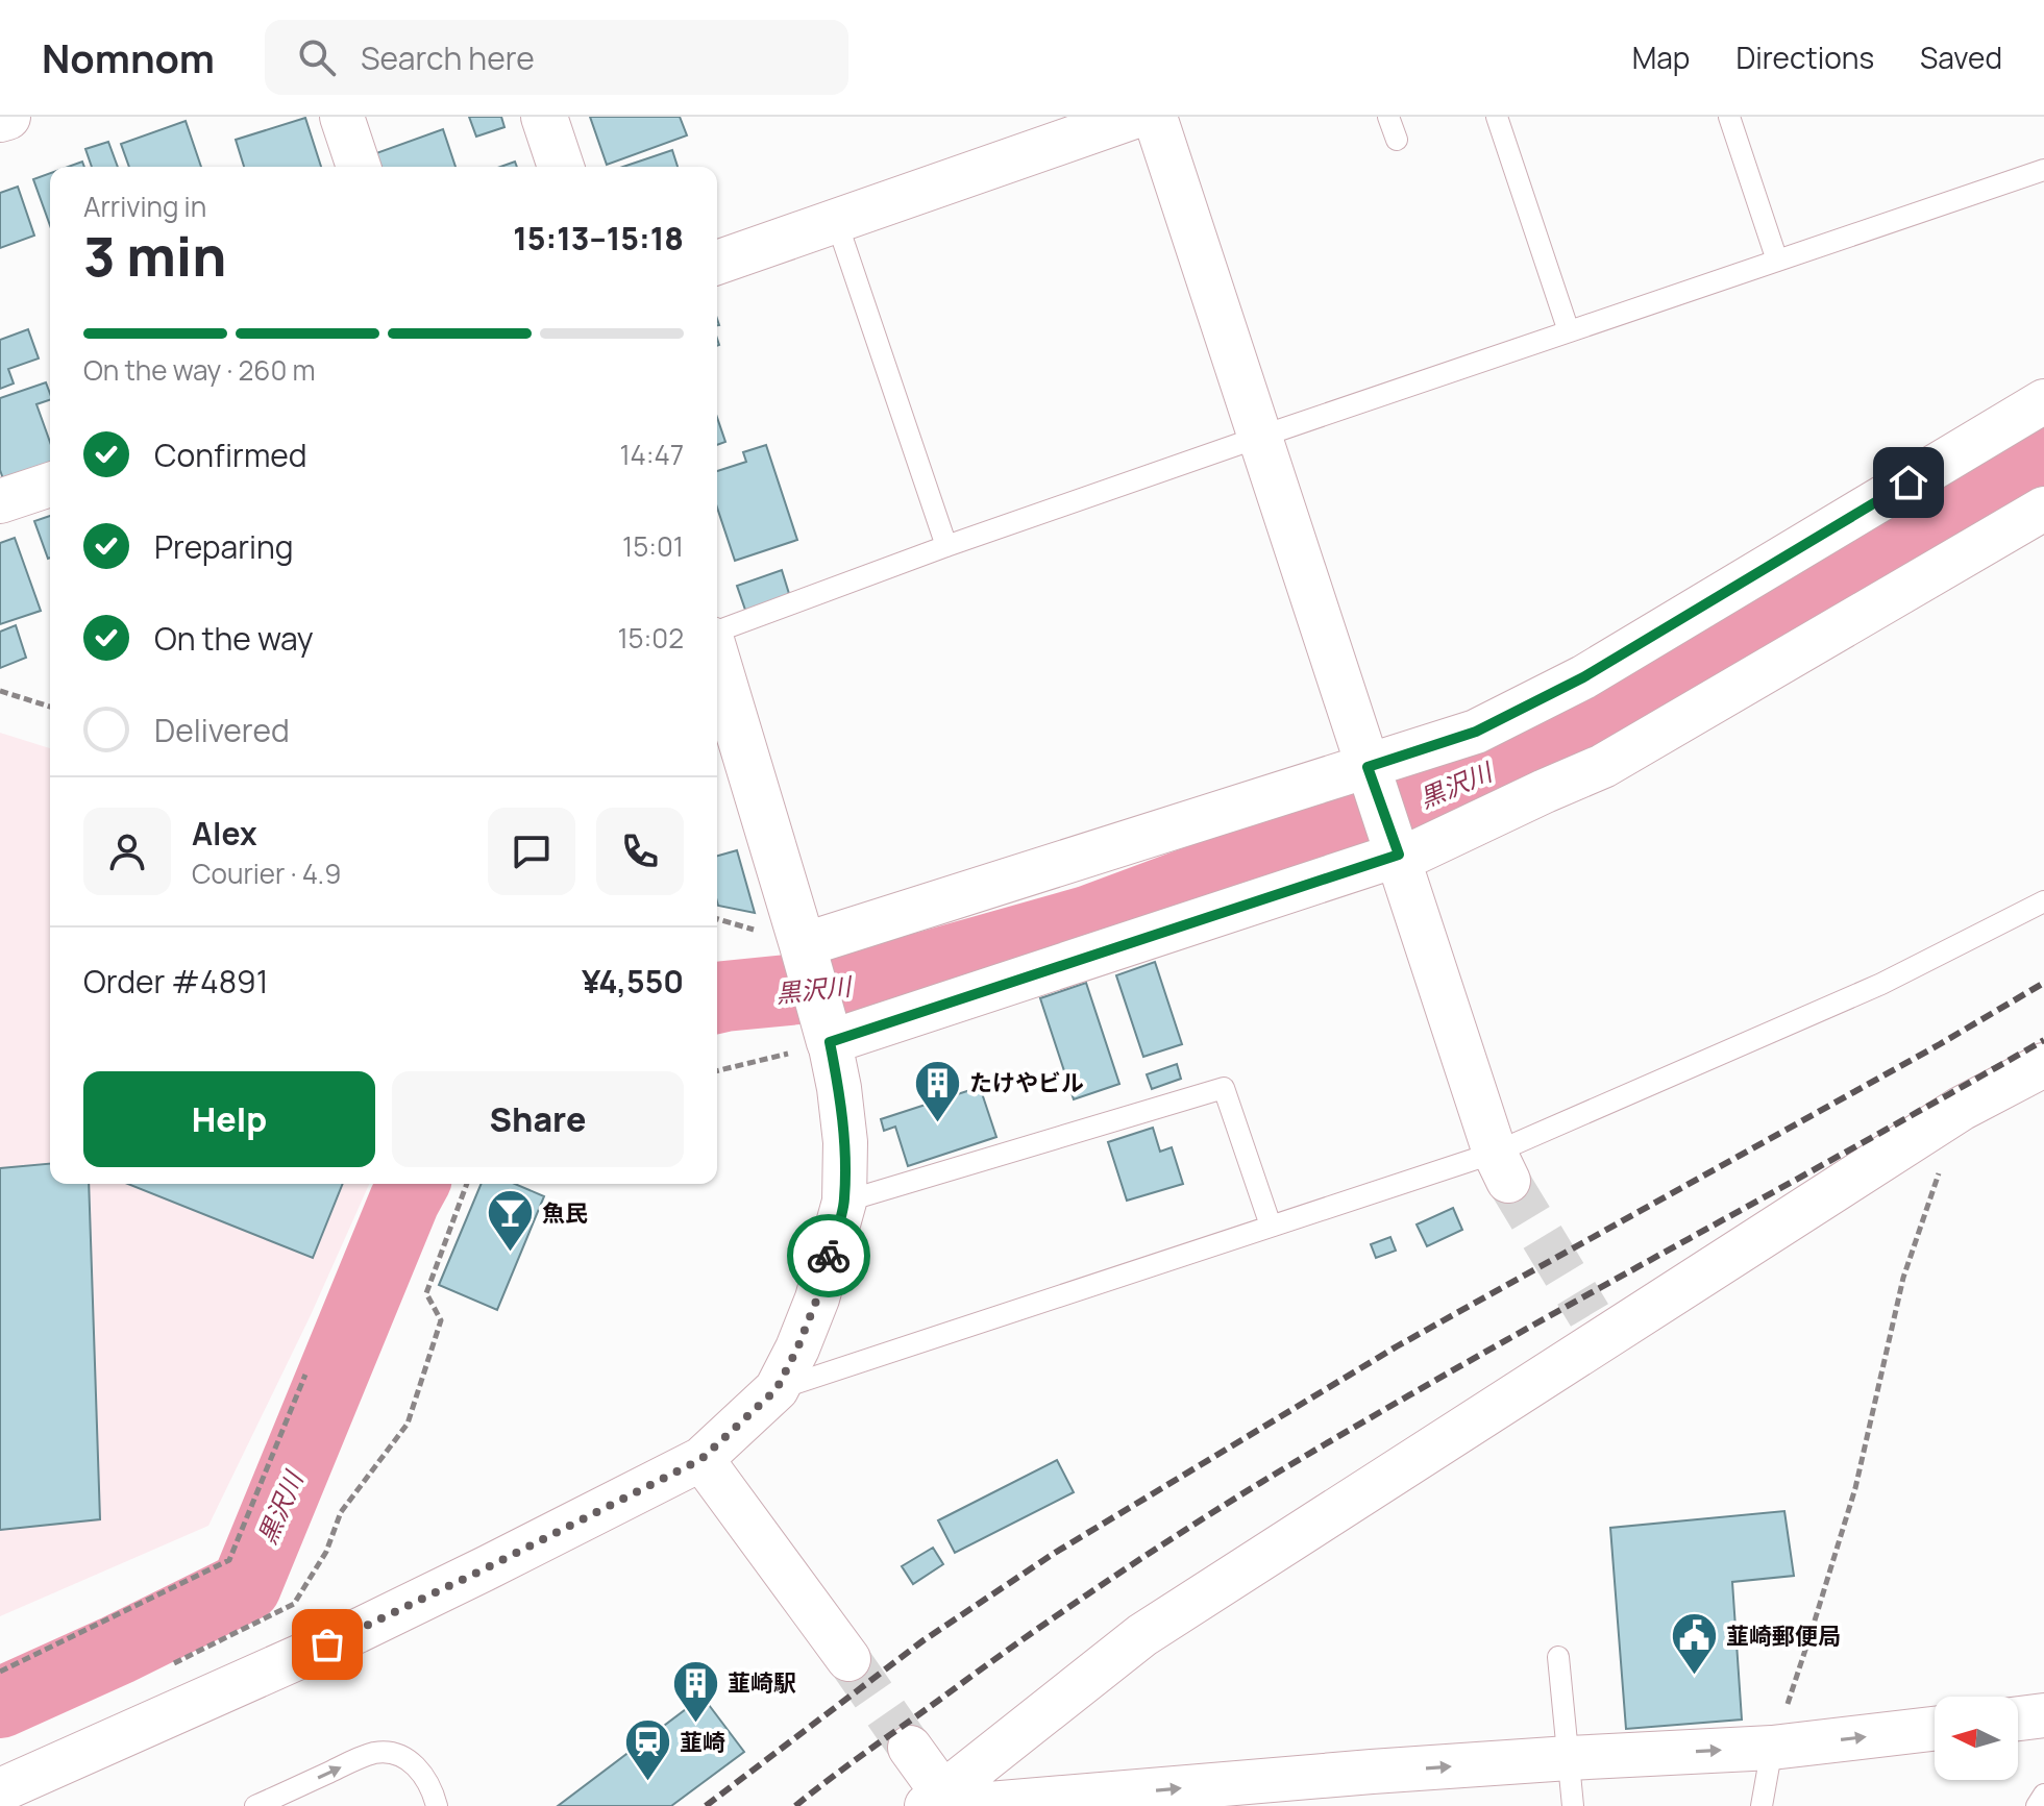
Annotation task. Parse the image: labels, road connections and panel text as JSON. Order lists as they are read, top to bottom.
{
  "water": ["黒沢川"],
  "places": {
    "building": ["たけやビル", "韮崎駅"],
    "bar": ["魚民"],
    "public building": ["韮崎郵便局"],
    "station": ["韮崎"]
  },
  "north": "left",
  "page": {
    "header": "Nomnom",
    "search": "Search here",
    "nav": ["Map", "Directions", "Saved"],
    "heading": ["3 min", "Arriving in", "15:13–15:18"],
    "panel": [
      "Alex",
      "Courier · 4.9",
      "Order #4891",
      "¥4,550"
    ],
    "bar": "On the way · 260 m",
    "list": [
      ["Confirmed", "14:47"],
      ["Preparing", "15:01"],
      ["On the way", "15:02"],
      "Delivered"
    ],
    "buttons": ["Help", "Share"]
  }
}
